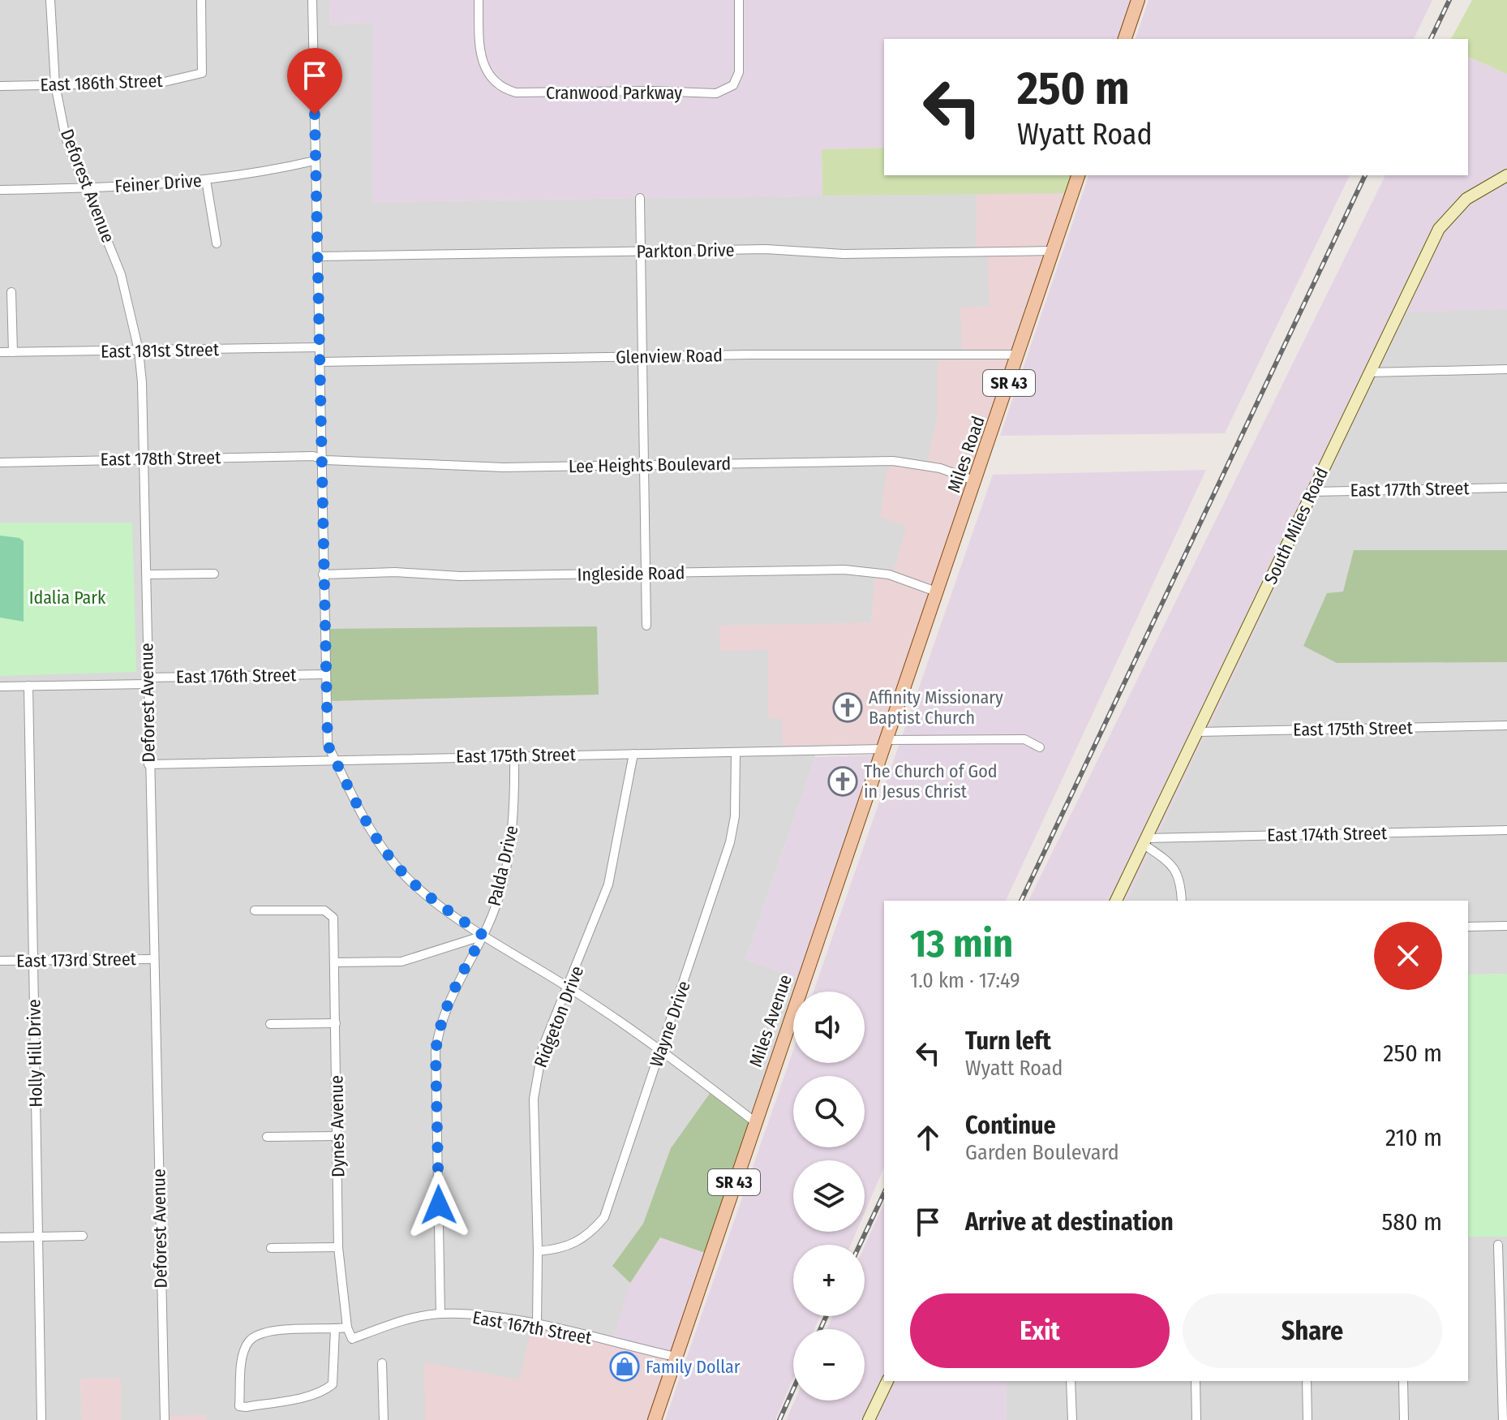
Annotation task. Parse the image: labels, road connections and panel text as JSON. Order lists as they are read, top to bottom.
{
  "streets": {
    "main road": ["SR 43", "Miles Road", "Miles Avenue"],
    "street": [
      "East 186th Street",
      "Cranwood Parkway",
      "Feiner Drive",
      "Deforest Avenue",
      "Parkton Drive",
      "East 181st Street",
      "Glenview Road",
      "East 178th Street",
      "Lee Heights Boulevard",
      "East 177th Street",
      "South Miles Road",
      "Ingleside Road",
      "East 176th Street",
      "East 175th Street",
      "East 174th Street",
      "Palda Drive",
      "East 173rd Street",
      "Ridgeton Drive",
      "Wayne Drive",
      "Holly Hill Drive",
      "Dynes Avenue",
      "East 167th Street"
    ]
  },
  "crossings": [
    ["East 186th Street", "Deforest Avenue"],
    ["Feiner Drive", "Deforest Avenue"],
    ["Deforest Avenue", "East 181st Street"],
    ["Deforest Avenue", "East 178th Street"],
    ["Deforest Avenue", "East 176th Street"],
    ["Deforest Avenue", "East 175th Street"],
    ["Deforest Avenue", "East 173rd Street"],
    ["Parkton Drive", "Miles Road"],
    ["Glenview Road", "Miles Road"],
    ["Miles Road", "Lee Heights Boulevard"],
    ["Miles Road", "Ingleside Road"],
    ["Miles Road", "Miles Avenue"],
    ["East 178th Street", "Lee Heights Boulevard"],
    ["East 177th Street", "South Miles Road"],
    ["South Miles Road", "East 175th Street"],
    ["South Miles Road", "East 174th Street"],
    ["East 176th Street", "Holly Hill Drive"],
    ["East 175th Street", "Palda Drive"],
    ["East 175th Street", "Ridgeton Drive"],
    ["East 175th Street", "Miles Avenue"],
    ["East 175th Street", "Wayne Drive"],
    ["Palda Drive", "East 167th Street"],
    ["East 173rd Street", "Holly Hill Drive"],
    ["Ridgeton Drive", "Wayne Drive"],
    ["Ridgeton Drive", "East 167th Street"],
    ["Miles Avenue", "East 167th Street"],
    ["Dynes Avenue", "East 167th Street"]
  ],
  "parks": ["Idalia Park"],
  "places": {
    "church": ["Affinity Missionary Baptist Church", "The Church of God in Jesus Christ"],
    "shop": ["Family Dollar"]
  },
  "page": {
    "turn": ["250 m", "Wyatt Road"],
    "heading": ["13 min", "1.0 km · 17:49"],
    "map_buttons": ["+", "−"],
    "list": [
      {
        "name": "Turn left",
        "note": "Wyatt Road",
        "value": "250 m"
      },
      {
        "name": "Continue",
        "note": "Garden Boulevard",
        "value": "210 m"
      },
      {
        "name": "Arrive at destination",
        "value": "580 m"
      }
    ],
    "buttons": ["Exit", "Share"]
  }
}
